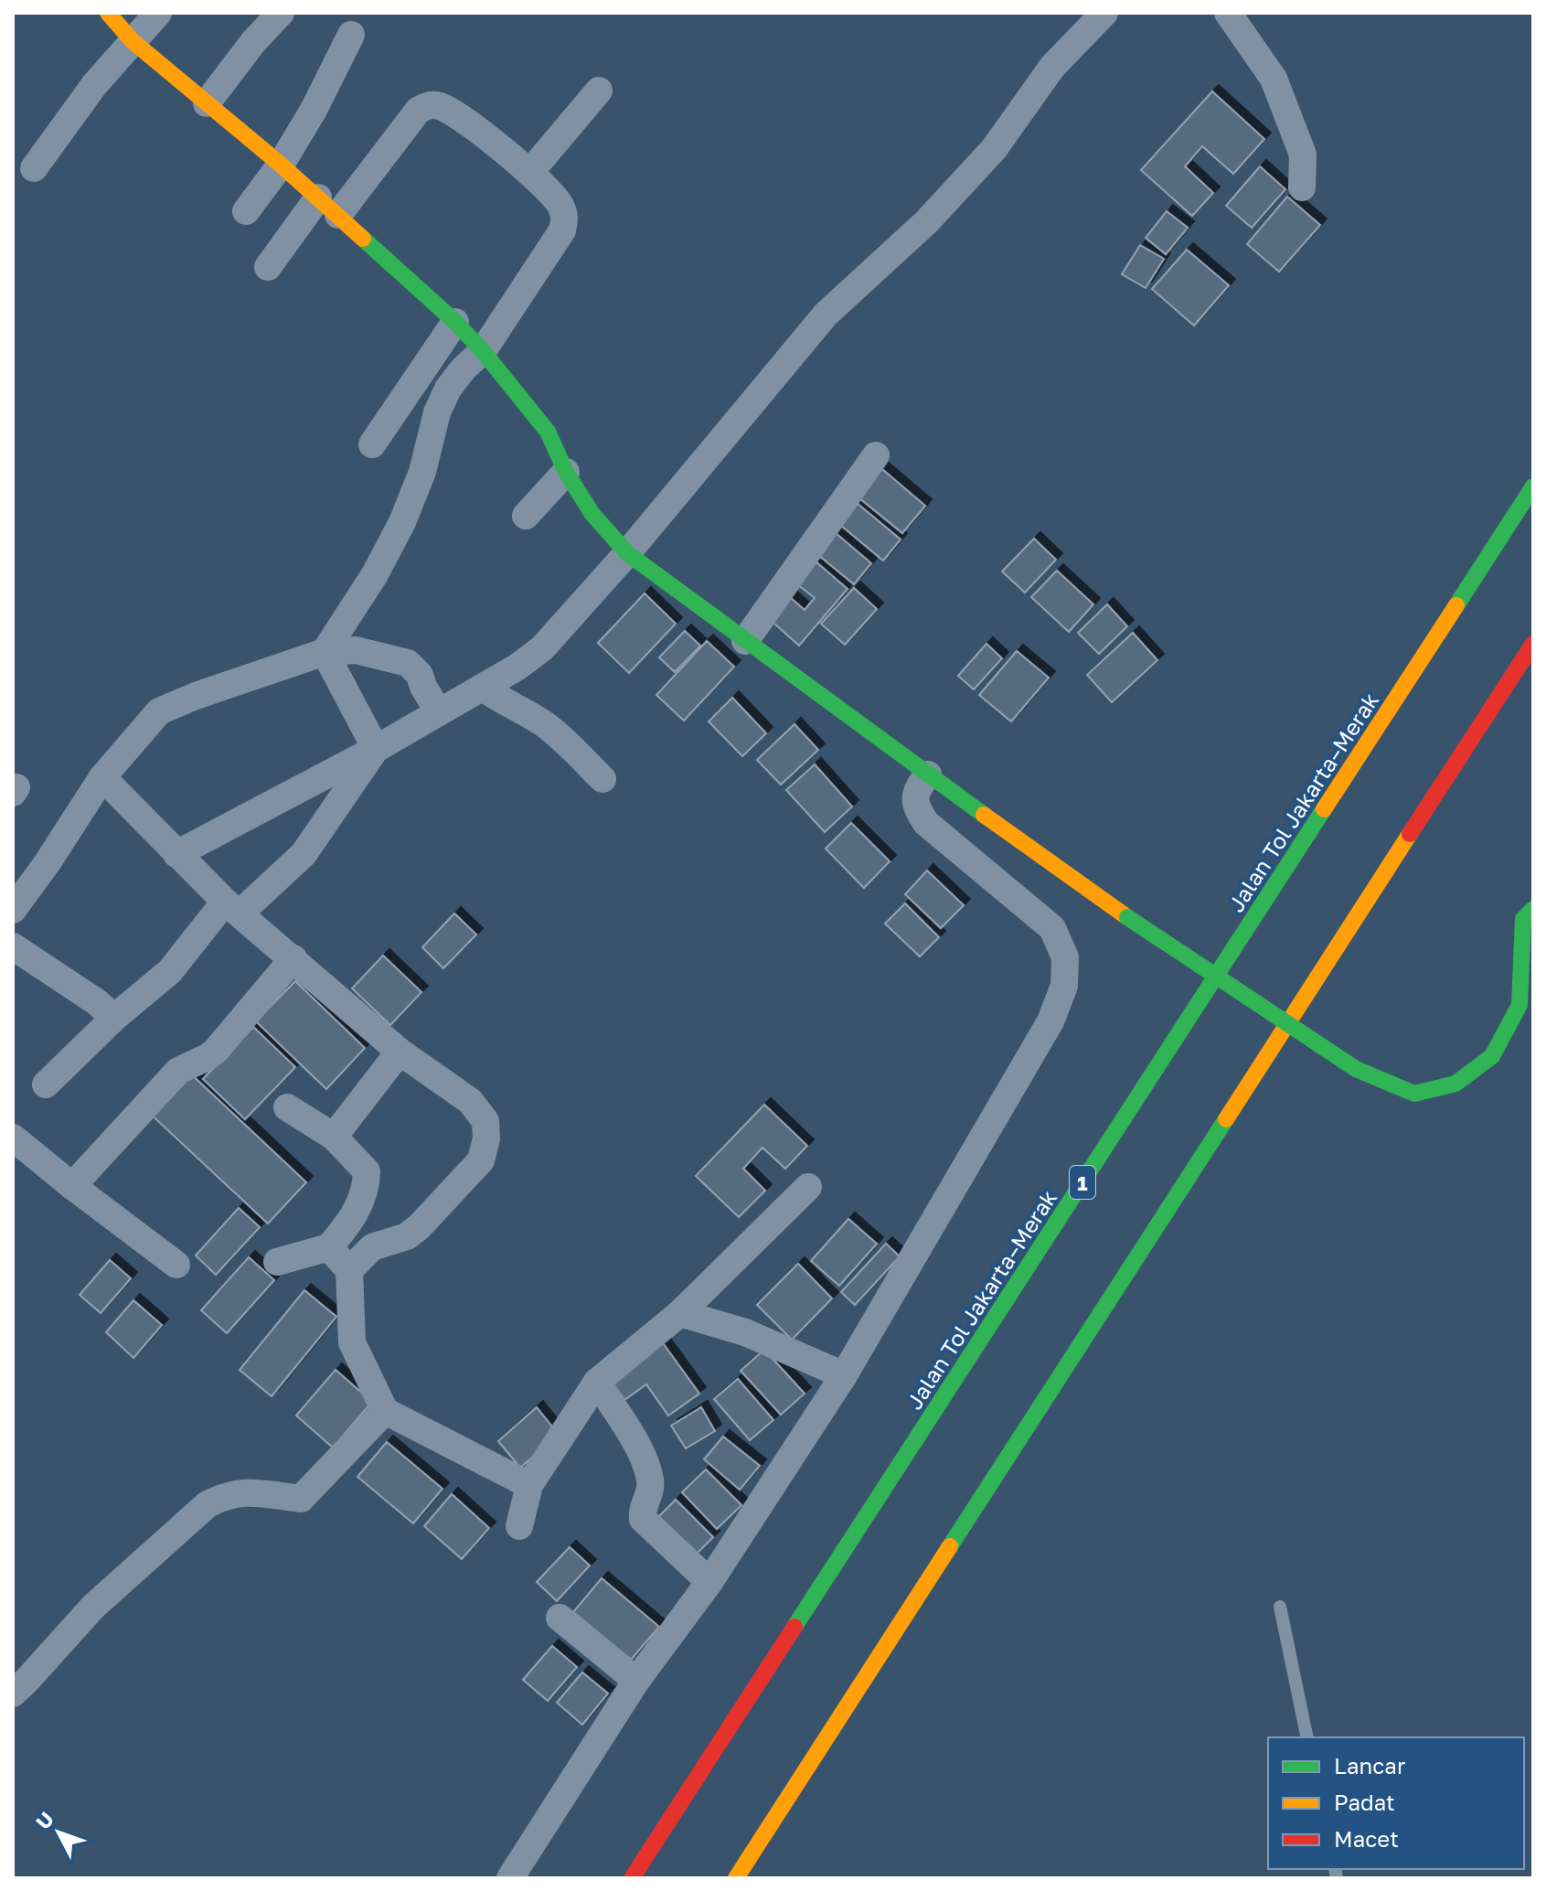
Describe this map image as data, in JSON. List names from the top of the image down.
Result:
{
  "streets": {
    "main road": ["Jalan Tol Jakarta–Merak", "1"]
  },
  "legend": ["Lancar", "Padat", "Macet"],
  "north": "top left"
}
